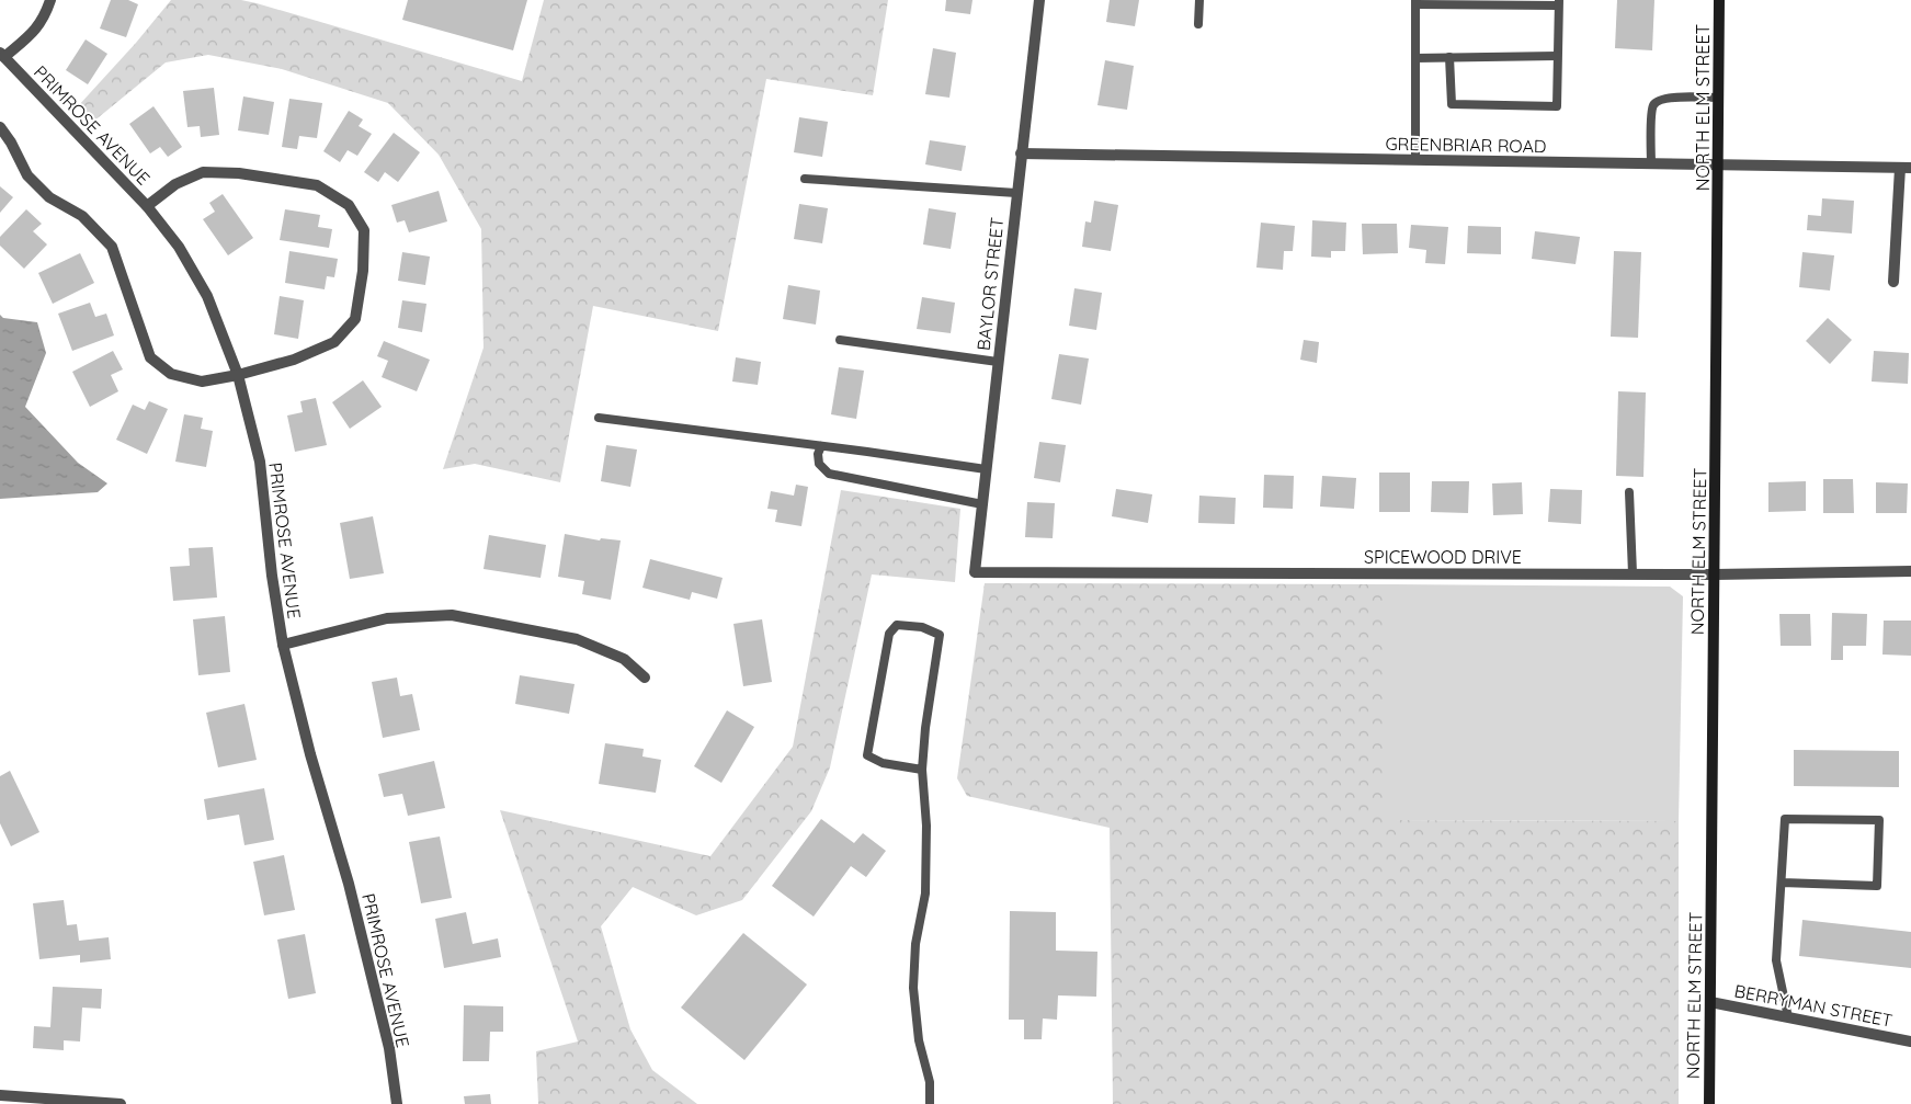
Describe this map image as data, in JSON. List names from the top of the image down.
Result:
{
  "streets": {
    "main road": ["NORTH ELM STREET"],
    "street": [
      "PRIMROSE AVENUE",
      "GREENBRIAR ROAD",
      "BAYLOR STREET",
      "SPICEWOOD DRIVE",
      "BERRYMAN STREET"
    ]
  },
  "crossings": [
    ["NORTH ELM STREET", "GREENBRIAR ROAD"],
    ["NORTH ELM STREET", "SPICEWOOD DRIVE"],
    ["NORTH ELM STREET", "BERRYMAN STREET"],
    ["GREENBRIAR ROAD", "BAYLOR STREET"],
    ["BAYLOR STREET", "SPICEWOOD DRIVE"]
  ]
}
